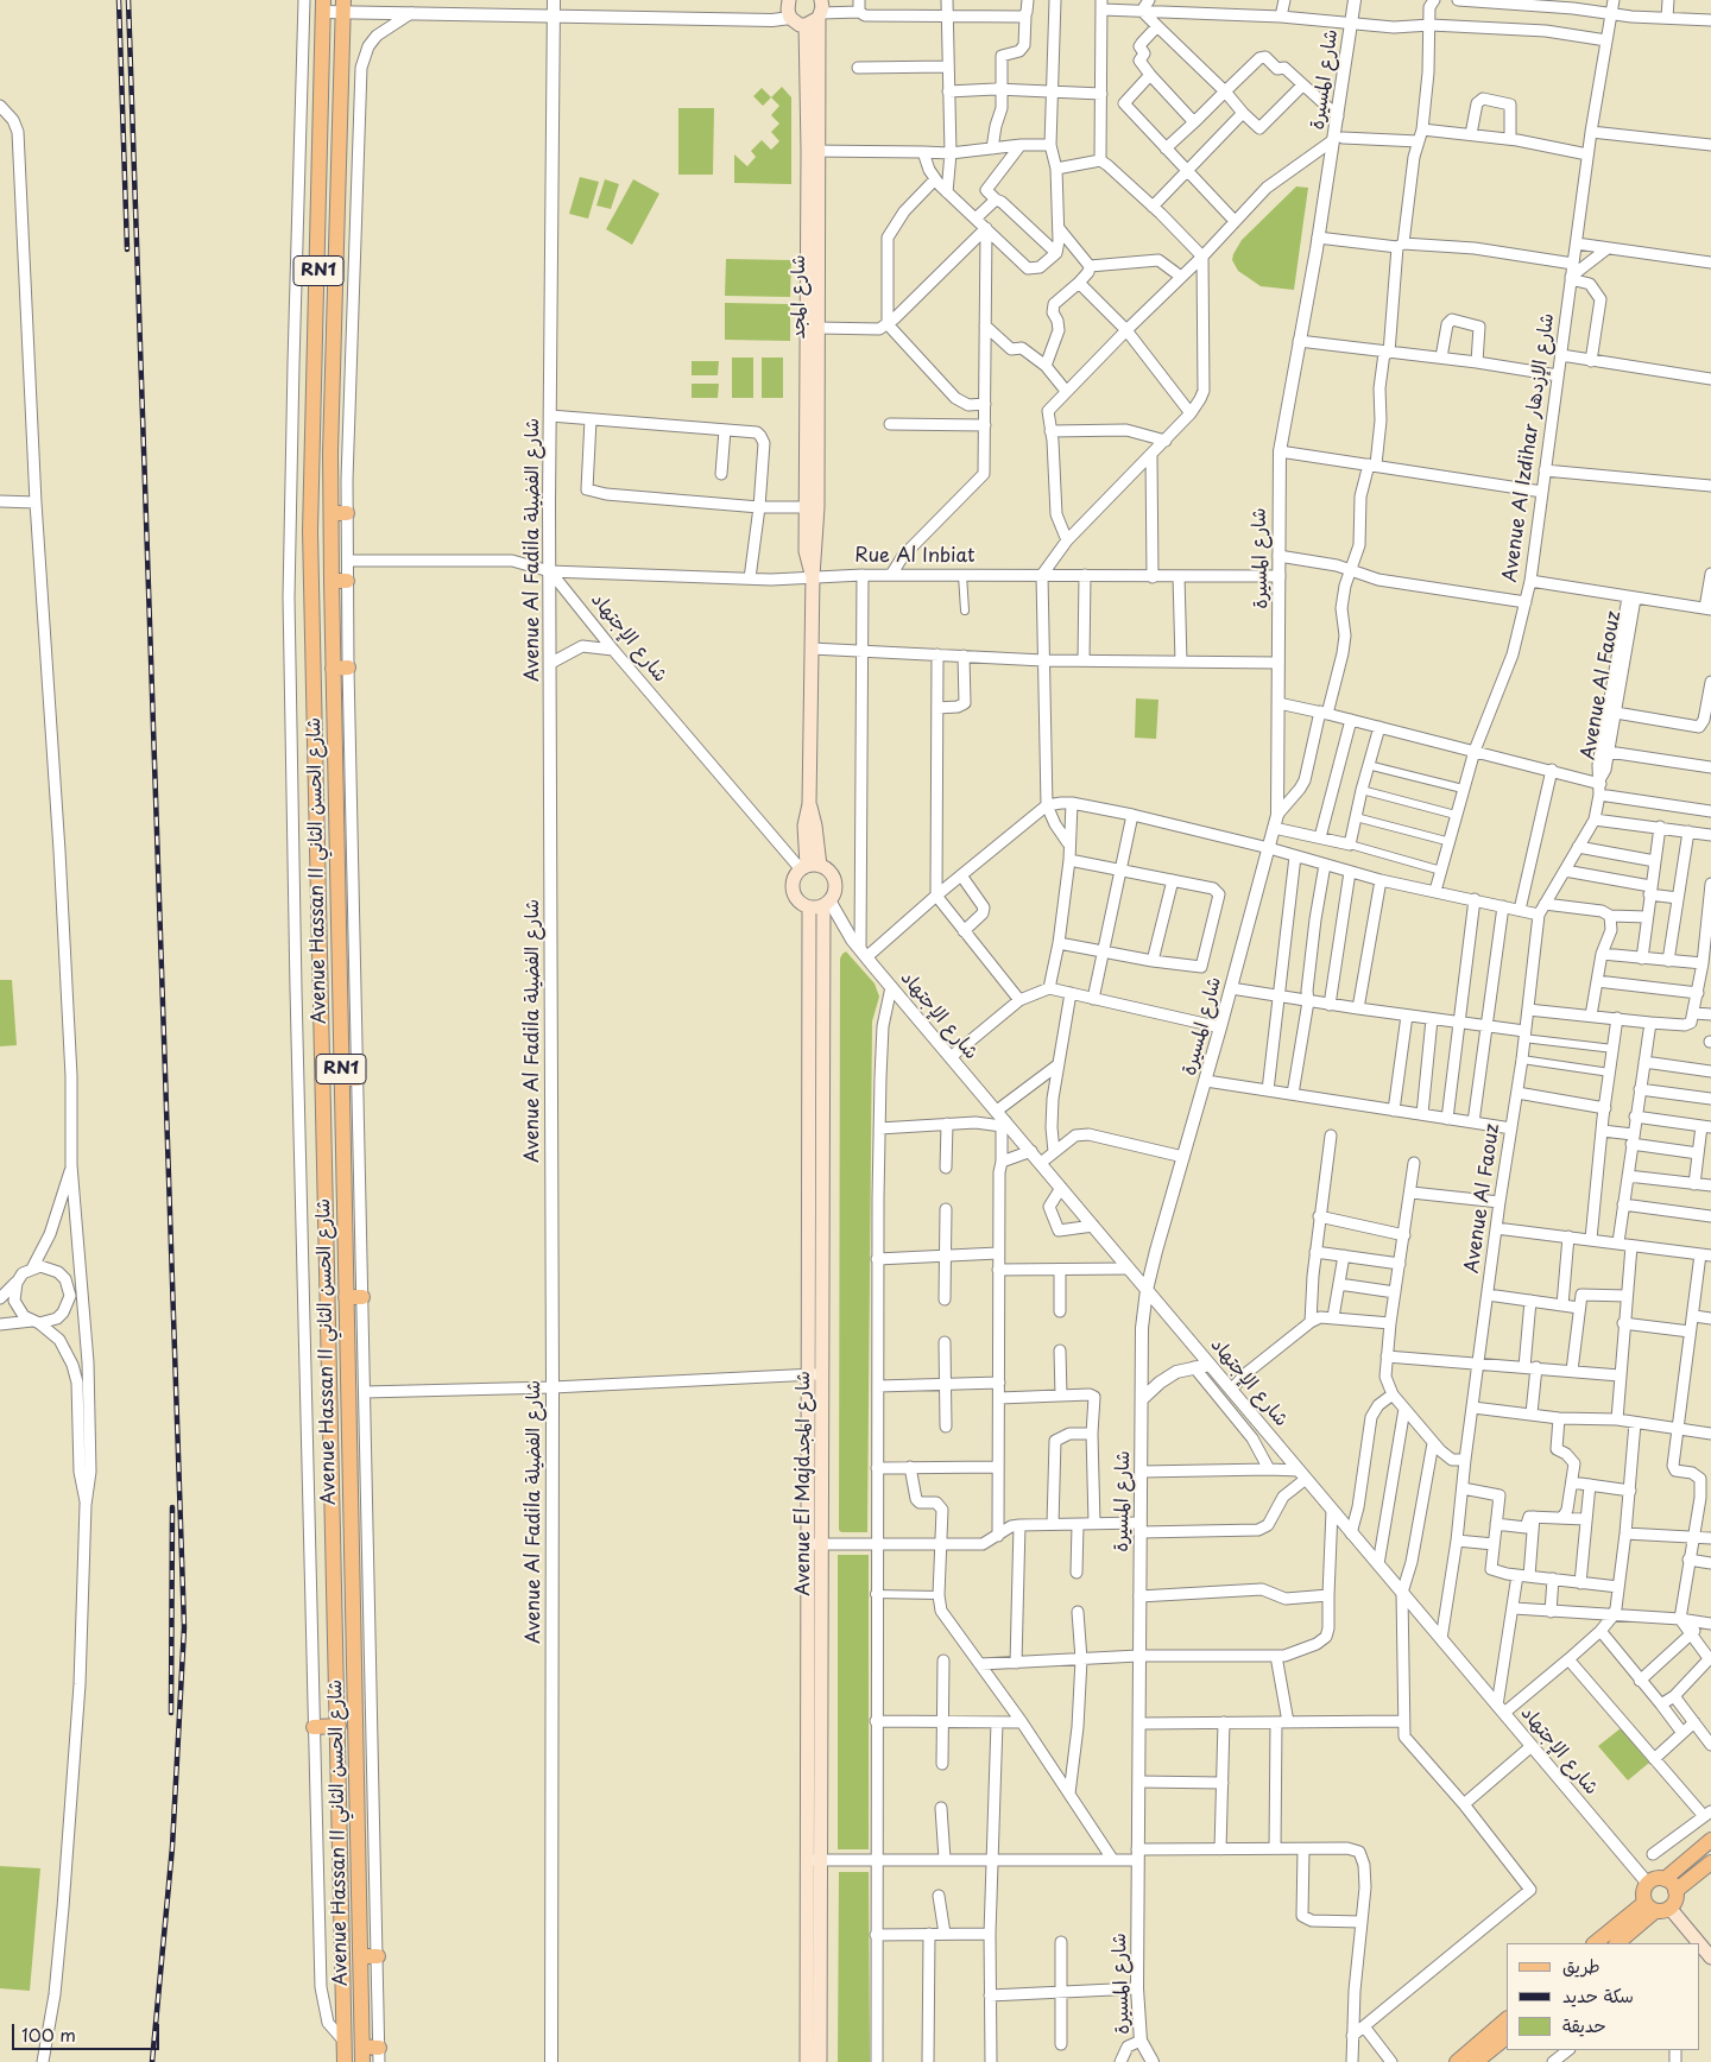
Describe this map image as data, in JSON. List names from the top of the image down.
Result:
{
  "streets": {
    "main road": [
      "RN1",
      "شارع المجد",
      "Avenue Hassan II شارع الحسن الثاني",
      "Avenue El Majdشارع المجد"
    ],
    "street": [
      "شارع المسيرة",
      "Avenue Al Izdihar شارع الإزدهار",
      "Avenue Al Fadila شارع الفضيلة",
      "Rue Al Inbiat",
      "شارع الإجتهاد",
      "Avenue Al Faouz"
    ]
  },
  "crossings": [
    ["شارع المسيرة", "Rue Al Inbiat"],
    ["شارع المسيرة", "شارع الإجتهاد"],
    ["شارع المجد", "Rue Al Inbiat"],
    ["شارع المجد", "شارع الإجتهاد"],
    ["شارع المجد", "Avenue El Majdشارع المجد"],
    ["Avenue Al Fadila شارع الفضيلة", "Rue Al Inbiat"],
    ["Avenue Al Fadila شارع الفضيلة", "شارع الإجتهاد"],
    ["Rue Al Inbiat", "شارع الإجتهاد"],
    ["شارع الإجتهاد", "Avenue Al Faouz"],
    ["شارع الإجتهاد", "Avenue El Majdشارع المجد"]
  ],
  "legend": ["طريق", "سكة حديد", "حديقة"],
  "scale_bar": "100 m"
}
